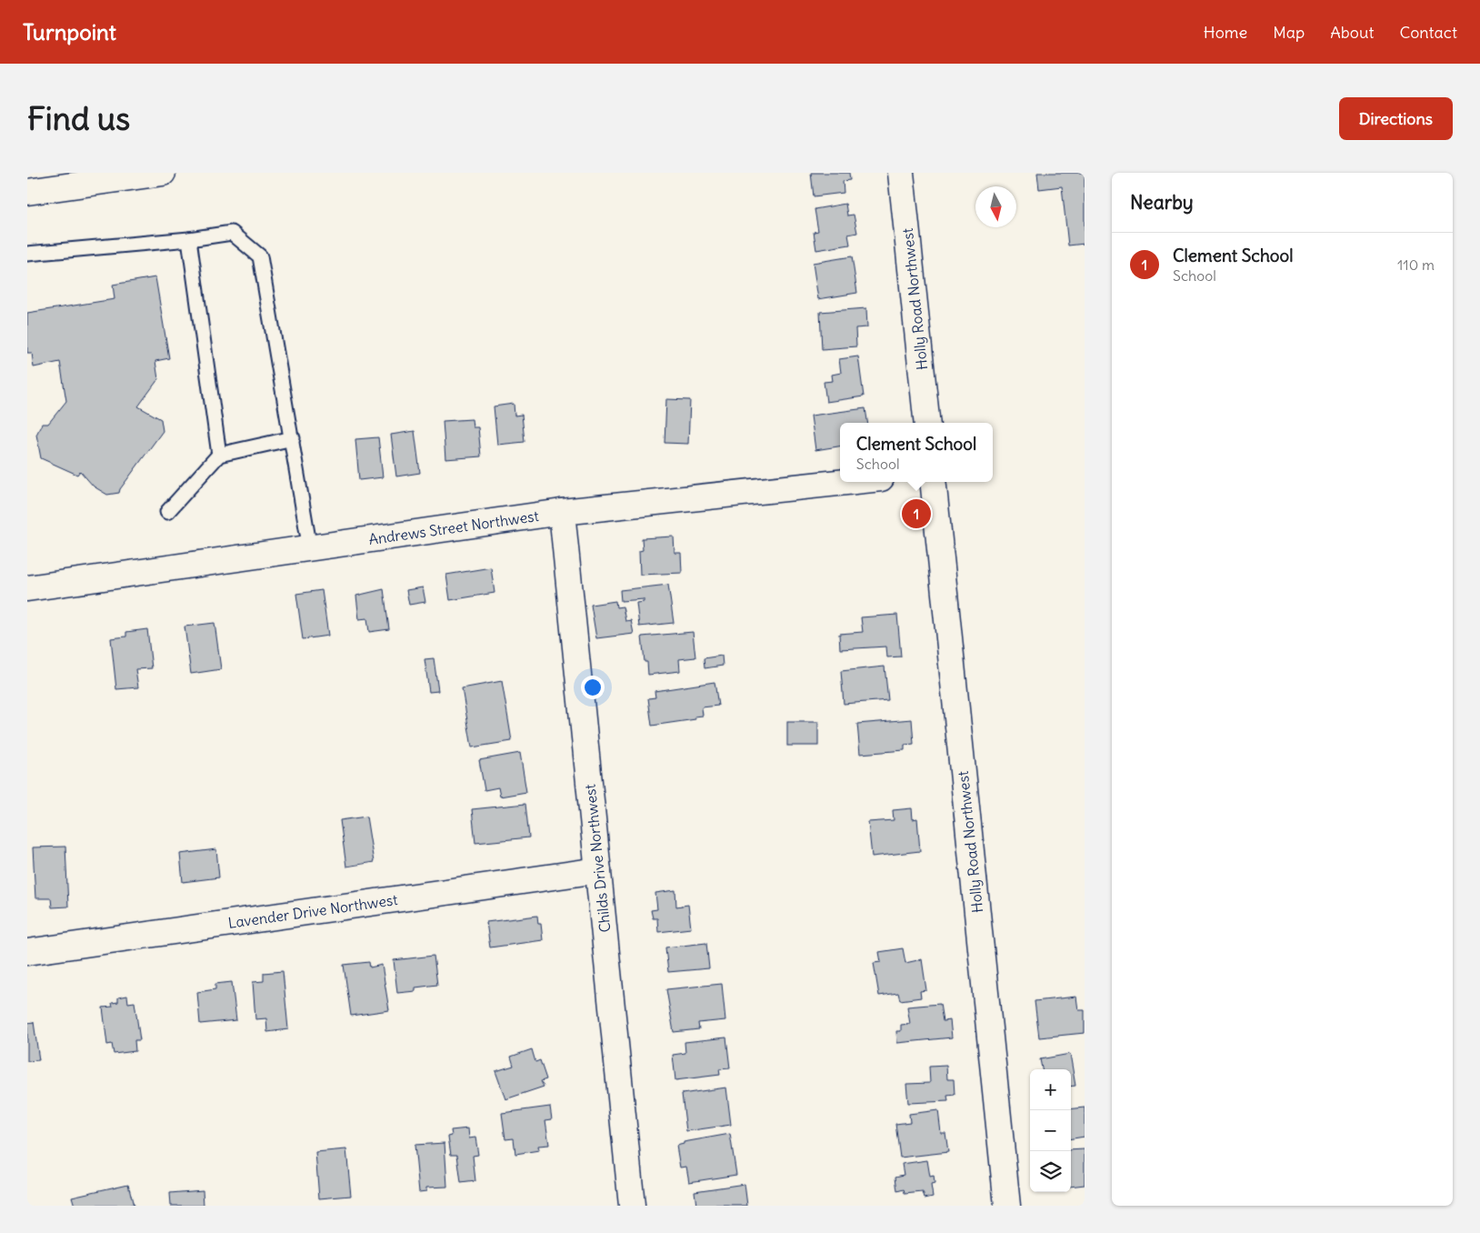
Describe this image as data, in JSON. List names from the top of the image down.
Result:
{
  "streets": {
    "street": [
      "Holly Road Northwest",
      "Andrews Street Northwest",
      "Childs Drive Northwest",
      "Lavender Drive Northwest"
    ]
  },
  "crossings": [
    ["Andrews Street Northwest", "Childs Drive Northwest"],
    ["Childs Drive Northwest", "Lavender Drive Northwest"]
  ],
  "north": "bottom",
  "page": {
    "header": "Turnpoint",
    "nav": [
      "Home",
      "Map",
      "About",
      "Contact"
    ],
    "buttons": "Directions",
    "title": "Find us",
    "heading": "Nearby",
    "list": [
      {
        "mark": "1",
        "name": "Clement School",
        "note": "School",
        "value": "110 m"
      }
    ],
    "popup": ["Clement School", "School"],
    "pins": "1",
    "map_buttons": ["+", "−"]
  }
}
